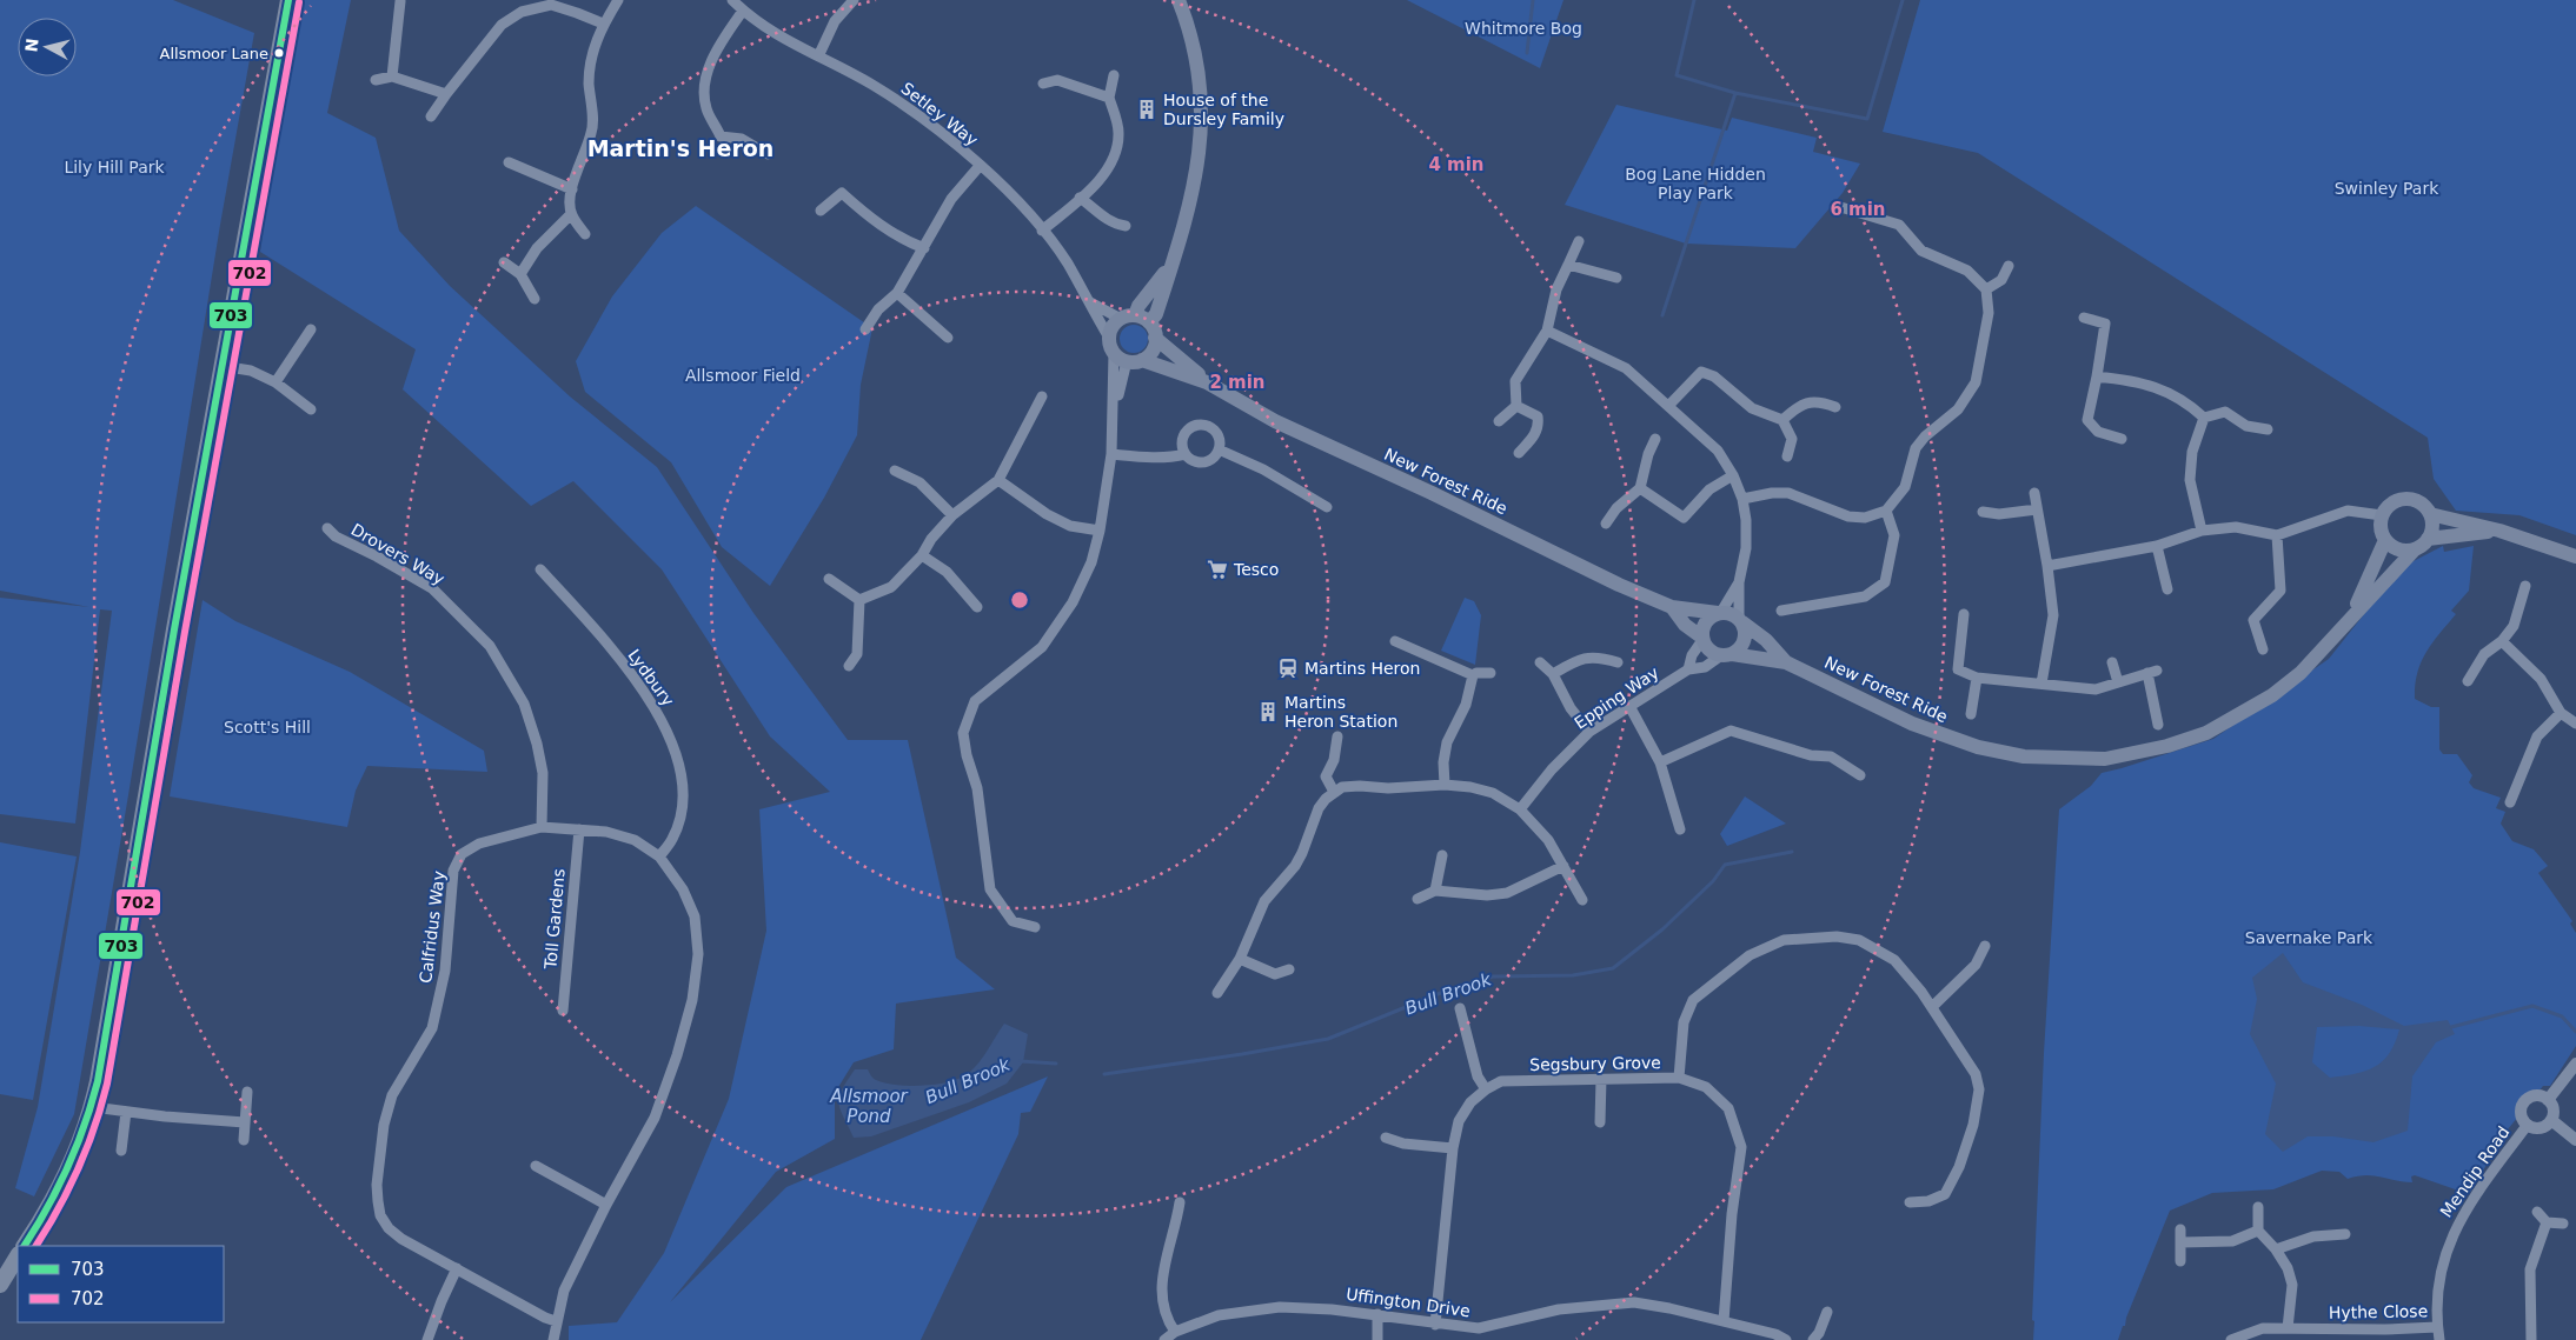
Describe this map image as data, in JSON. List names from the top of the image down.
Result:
{
  "streets": {
    "main road": ["New Forest Ride"],
    "street": [
      "Setley Way",
      "Drovers Way",
      "Lydbury",
      "Epping Way",
      "Toll Gardens",
      "Calfridus Way",
      "Segsbury Grove",
      "Mendip Road",
      "Uffington Drive",
      "Hythe Close"
    ]
  },
  "crossings": [
    ["Setley Way", "New Forest Ride"],
    ["New Forest Ride", "Epping Way"],
    ["Drovers Way", "Calfridus Way"],
    ["Lydbury", "Calfridus Way"],
    ["Toll Gardens", "Calfridus Way"],
    ["Segsbury Grove", "Uffington Drive"],
    ["Mendip Road", "Hythe Close"]
  ],
  "districts": ["Martin's Heron"],
  "water": ["Bull Brook", "Allsmoor Pond"],
  "parks": [
    "Whitmore Bog",
    "Lily Hill Park",
    "Bog Lane Hidden Play Park",
    "Swinley Park",
    "Allsmoor Field",
    "Scott's Hill",
    "Savernake Park"
  ],
  "places": {
    "other": ["Allsmoor Lane"],
    "building": ["House of the Dursley Family", "Martins Heron Station"],
    "supermarket": ["Tesco"],
    "station": ["Martins Heron"]
  },
  "lines": ["transit line 703", "transit line 702"],
  "legend": ["703", "702"],
  "north": "left",
  "rings": ["4 min", "6 min", "2 min"]
}
